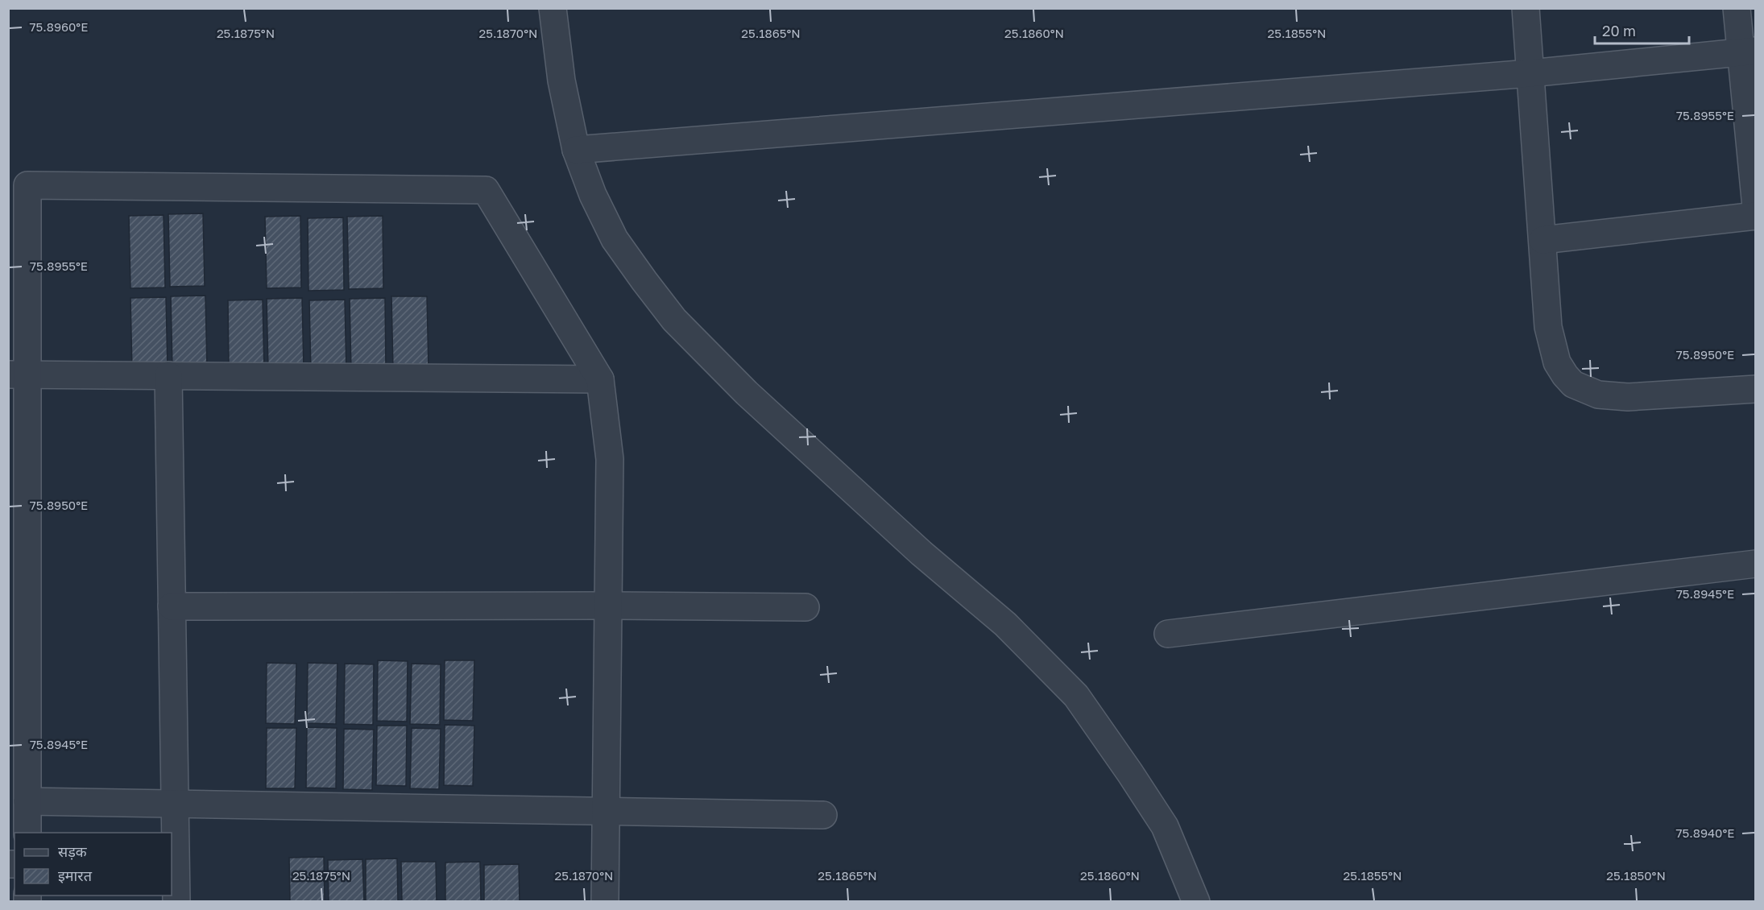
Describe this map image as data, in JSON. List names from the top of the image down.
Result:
{
  "legend": ["सड़क", "इमारत"],
  "scale_bar": "20 m",
  "coordinates": [
    "75.8960°E",
    "25.1875°N",
    "25.1870°N",
    "25.1865°N",
    "25.1860°N",
    "25.1855°N",
    "75.8955°E",
    "75.8950°E",
    "75.8945°E",
    "75.8940°E",
    "25.1850°N"
  ]
}
